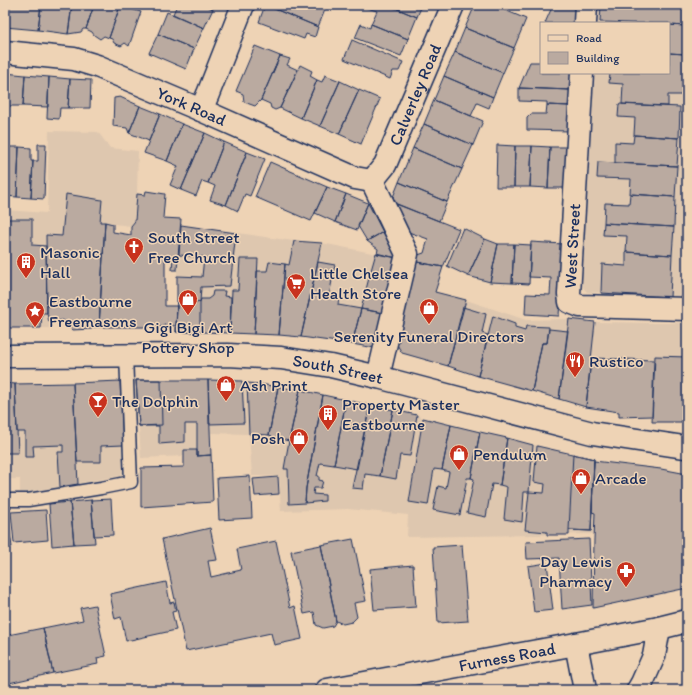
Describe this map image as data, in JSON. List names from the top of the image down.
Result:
{
  "streets": {
    "street": [
      "Calverley Road",
      "York Road",
      "West Street",
      "South Street",
      "Furness Road"
    ]
  },
  "crossings": [
    ["Calverley Road", "York Road"]
  ],
  "places": {
    "church": ["South Street Free Church"],
    "building": ["Masonic Hall", "Property Master Eastbourne"],
    "supermarket": ["Little Chelsea Health Store"],
    "shop": [
      "Gigi Bigi Art Pottery Shop",
      "Serenity Funeral Directors",
      "Ash Print",
      "Posh",
      "Pendulum",
      "Arcade"
    ],
    "place": ["Eastbourne Freemasons"],
    "restaurant": ["Rustico"],
    "bar": ["The Dolphin"],
    "pharmacy": ["Day Lewis Pharmacy"]
  },
  "legend": ["Road", "Building"]
}
